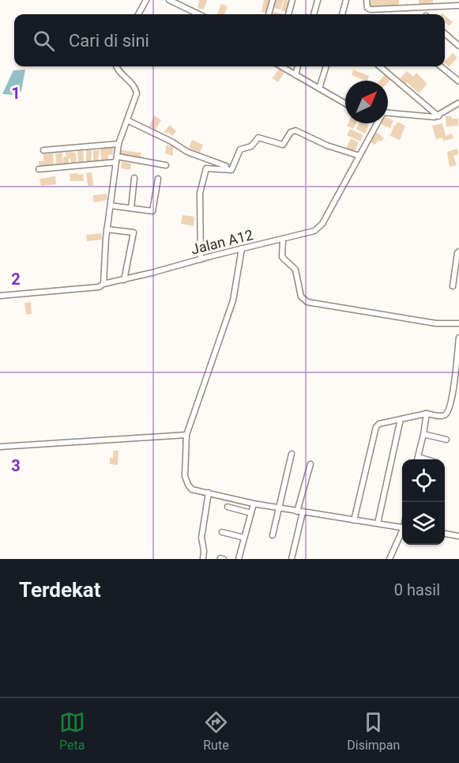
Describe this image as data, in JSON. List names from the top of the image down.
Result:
{
  "streets": {
    "street": ["Jalan A12"]
  },
  "north": "top right",
  "page": {
    "search": "Cari di sini",
    "heading": ["Terdekat", "0 hasil"],
    "nav": ["Peta", "Rute", "Disimpan"]
  },
  "grid": {
    "rows": ["1", "2", "3"]
  }
}
